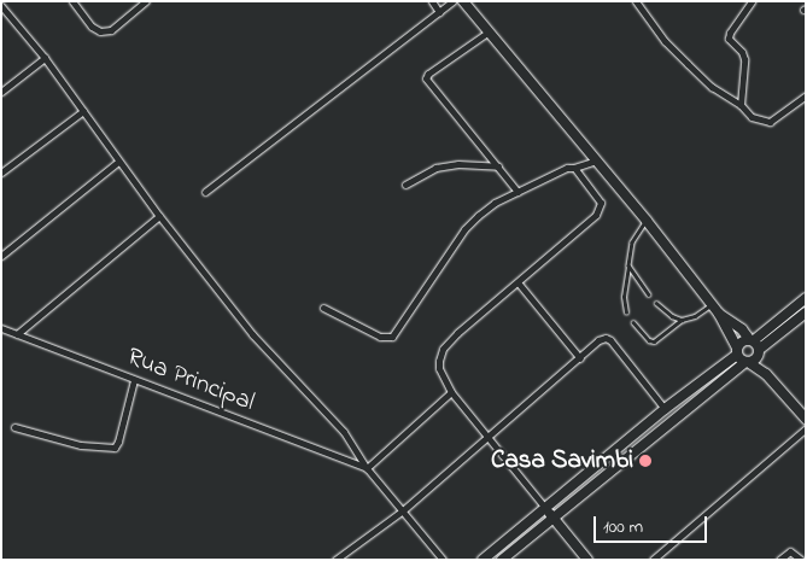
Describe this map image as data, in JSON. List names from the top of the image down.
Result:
{
  "streets": {
    "street": ["Rua Principal"]
  },
  "places": ["Casa Savimbi"],
  "scale_bar": "100 m"
}
